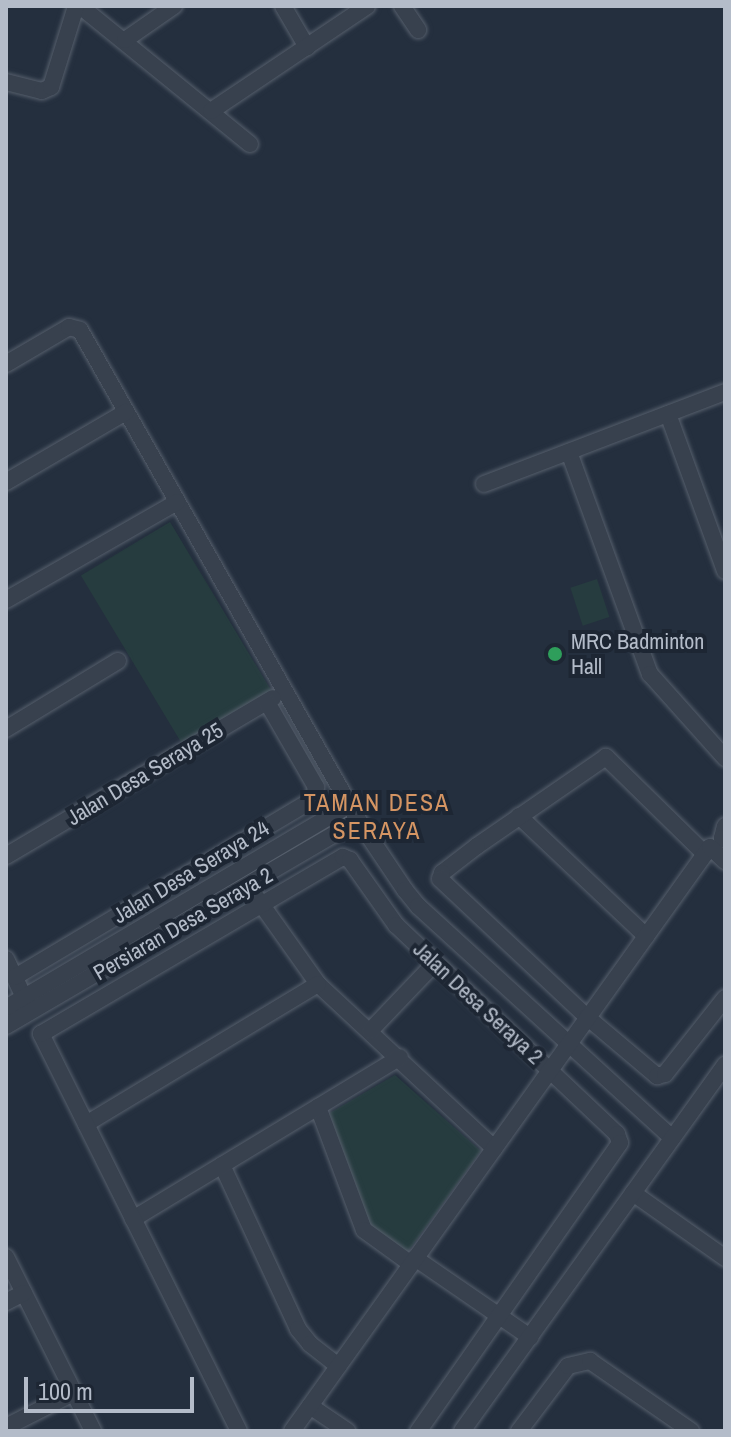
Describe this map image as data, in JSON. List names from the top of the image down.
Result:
{
  "streets": {
    "street": [
      "Jalan Desa Seraya 25",
      "Jalan Desa Seraya 24",
      "Persiaran Desa Seraya 2",
      "Jalan Desa Seraya 2"
    ]
  },
  "crossings": [
    ["Jalan Desa Seraya 25", "Jalan Desa Seraya 24"]
  ],
  "districts": ["TAMAN DESA SERAYA"],
  "places": ["MRC Badminton Hall"],
  "scale_bar": "100 m"
}
